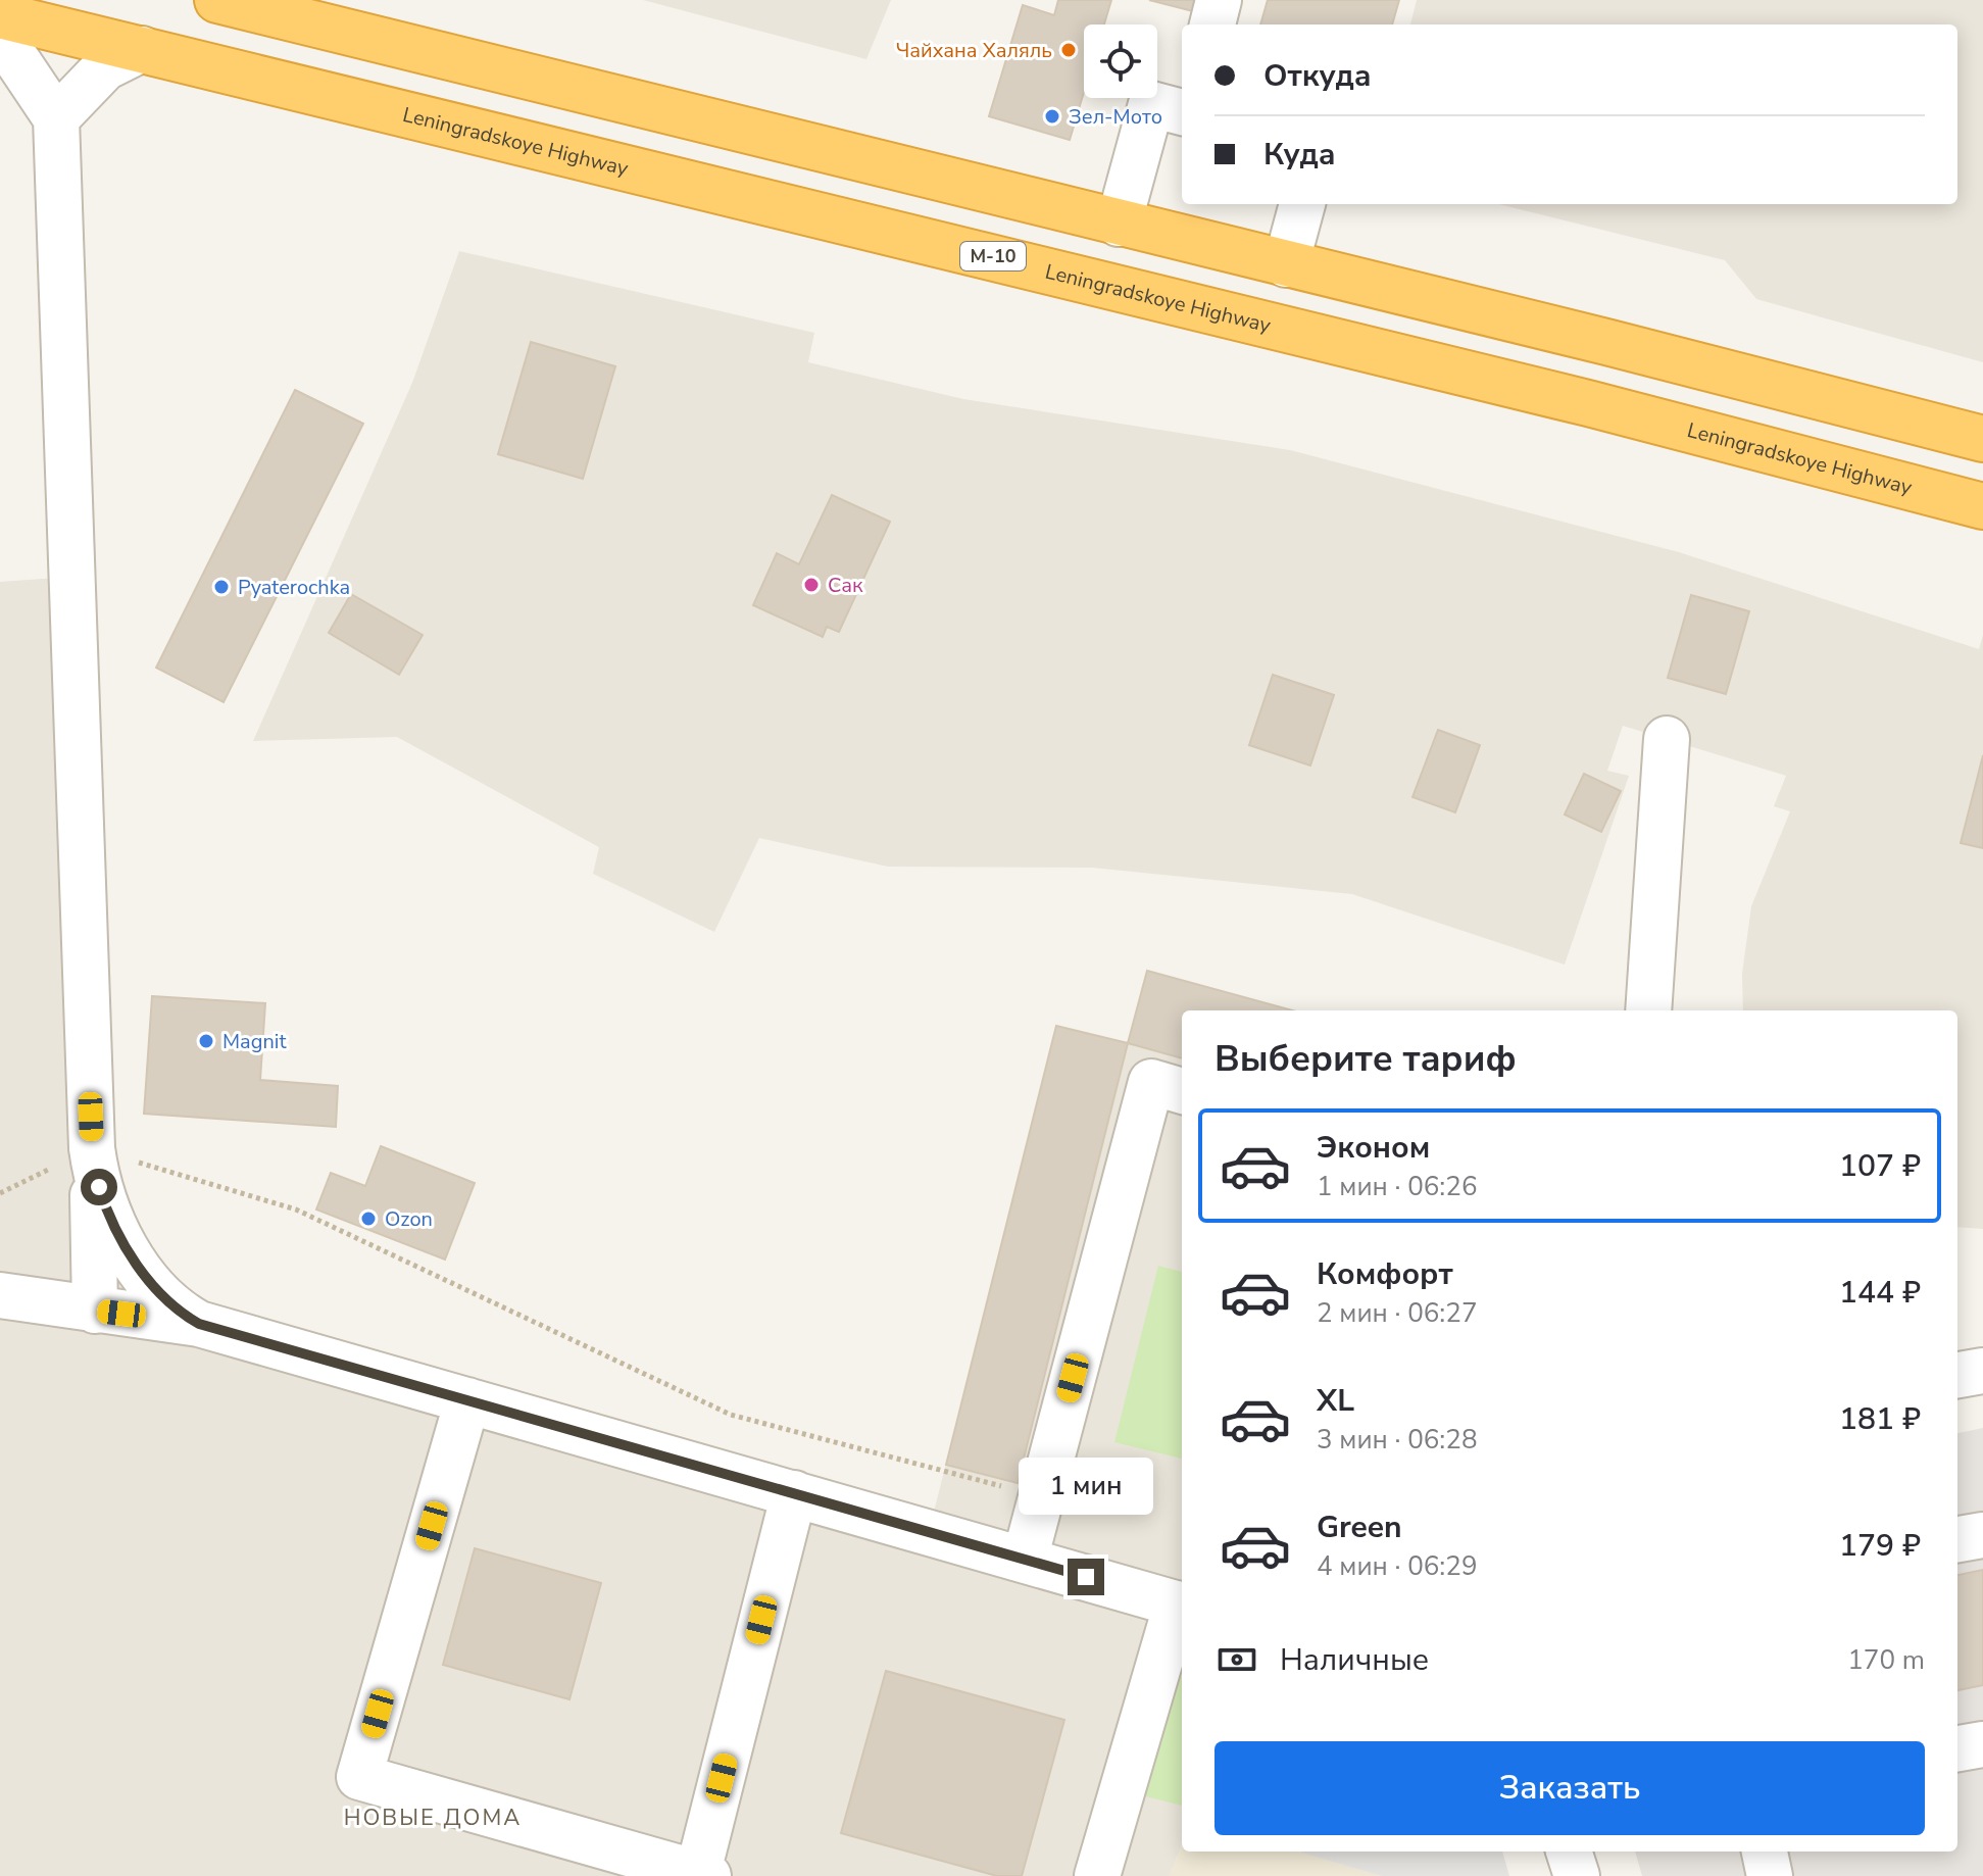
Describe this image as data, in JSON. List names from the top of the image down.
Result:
{
  "streets": {
    "highway": ["Leningradskoye Highway", "М-10"]
  },
  "districts": ["НОВЫЕ ДОМА"],
  "places": [
    "Чайхана Халяль",
    "Зел-Мото",
    "Сак",
    "Pyaterochka",
    "Magnit",
    "Ozon"
  ],
  "page": {
    "banner": ["Откуда", "Куда"],
    "heading": "Выберите тариф",
    "list": [
      {
        "name": "Эконом",
        "note": "1 мин · 06:26",
        "value": "107 ₽"
      },
      {
        "name": "Комфорт",
        "note": "2 мин · 06:27",
        "value": "144 ₽"
      },
      {
        "name": "XL",
        "note": "3 мин · 06:28",
        "value": "181 ₽"
      },
      {
        "name": "Green",
        "note": "4 мин · 06:29",
        "value": "179 ₽"
      }
    ],
    "bubble": "1 мин",
    "pay": ["Наличные", "170 m"],
    "buttons": "Заказать"
  }
}
